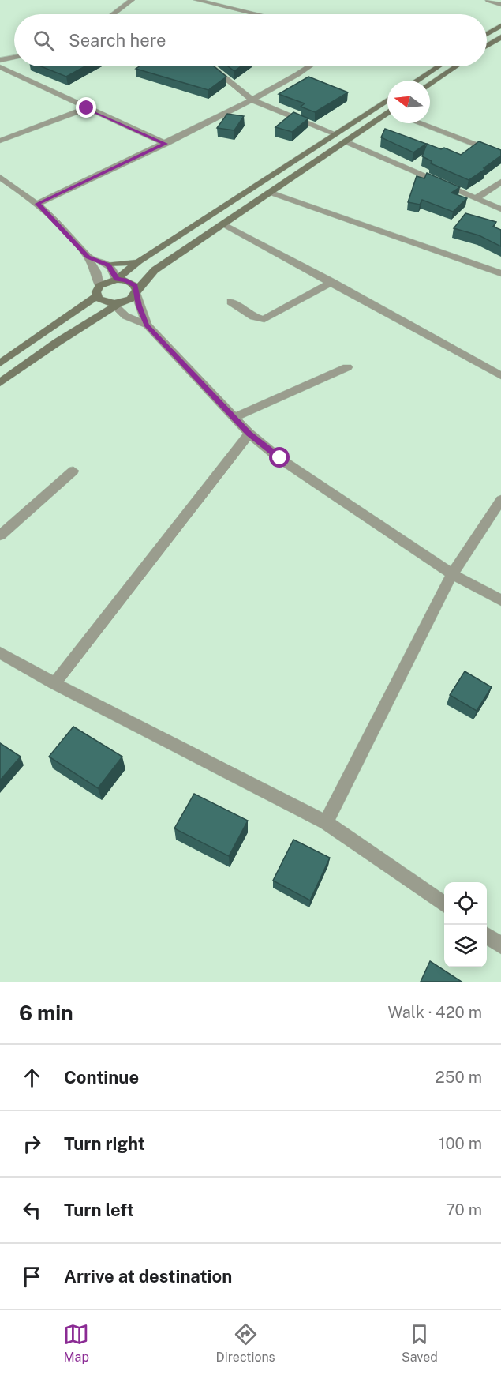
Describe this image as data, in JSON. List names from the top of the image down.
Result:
{
  "north": "left",
  "page": {
    "search": "Search here",
    "heading": ["6 min", "Walk · 420 m"],
    "list": [
      ["Continue", "250 m"],
      ["Turn right", "100 m"],
      ["Turn left", "70 m"],
      "Arrive at destination"
    ],
    "nav": ["Map", "Directions", "Saved"]
  }
}
